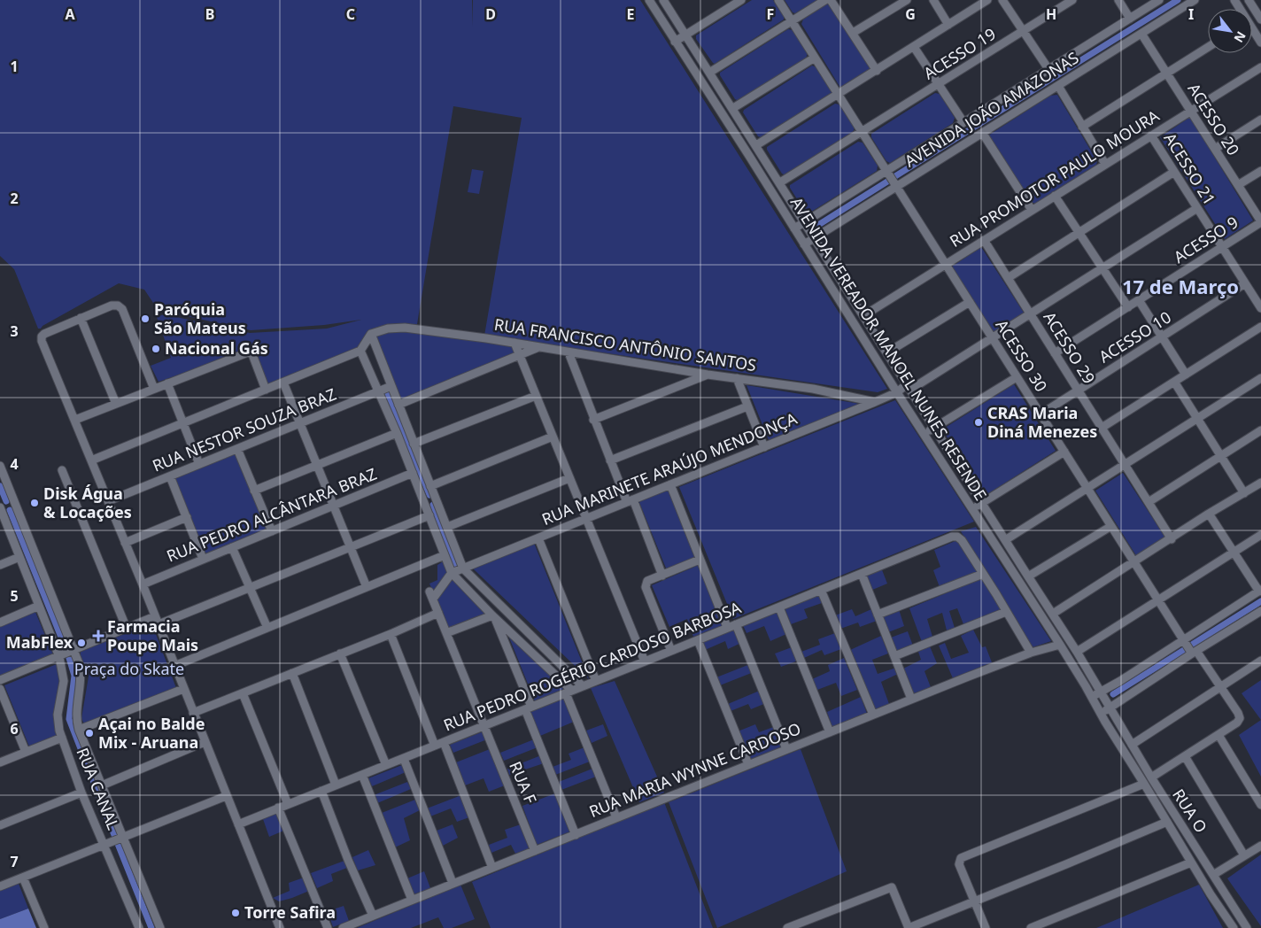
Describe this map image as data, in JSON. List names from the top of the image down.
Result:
{
  "streets": {
    "street": [
      "ACESSO 19",
      "AVENIDA JOÃO AMAZONAS",
      "ACESSO 20",
      "ACESSO 21",
      "RUA PROMOTOR PAULO MOURA",
      "ACESSO 9",
      "ACESSO 10",
      "RUA FRANCISCO ANTÔNIO SANTOS",
      "ACESSO 29",
      "AVENIDA VEREADOR MANOEL NUNES RESENDE",
      "ACESSO 30",
      "RUA NESTOR SOUZA BRAZ",
      "RUA MARINETE ARAÚJO MENDONÇA",
      "RUA PEDRO ALCÂNTARA BRAZ",
      "RUA PEDRO ROGÉRIO CARDOSO BARBOSA",
      "RUA MARIA WYNNE CARDOSO",
      "RUA F",
      "RUA CANAL",
      "RUA O"
    ]
  },
  "crossings": [
    ["ACESSO 19", "AVENIDA VEREADOR MANOEL NUNES RESENDE"],
    ["ACESSO 19", "ACESSO 30"],
    ["AVENIDA JOÃO AMAZONAS", "ACESSO 20"],
    ["AVENIDA JOÃO AMAZONAS", "AVENIDA VEREADOR MANOEL NUNES RESENDE"],
    ["AVENIDA JOÃO AMAZONAS", "ACESSO 30"],
    ["ACESSO 20", "RUA PROMOTOR PAULO MOURA"],
    ["ACESSO 20", "ACESSO 9"],
    ["ACESSO 21", "RUA PROMOTOR PAULO MOURA"],
    ["ACESSO 21", "ACESSO 9"],
    ["ACESSO 21", "ACESSO 10"],
    ["ACESSO 21", "RUA MARINETE ARAÚJO MENDONÇA"],
    ["RUA PROMOTOR PAULO MOURA", "ACESSO 29"],
    ["RUA PROMOTOR PAULO MOURA", "AVENIDA VEREADOR MANOEL NUNES RESENDE"],
    ["RUA PROMOTOR PAULO MOURA", "ACESSO 30"],
    ["ACESSO 9", "ACESSO 29"],
    ["ACESSO 10", "ACESSO 29"],
    ["ACESSO 10", "ACESSO 30"],
    ["RUA FRANCISCO ANTÔNIO SANTOS", "RUA MARINETE ARAÚJO MENDONÇA"],
    ["ACESSO 29", "RUA MARINETE ARAÚJO MENDONÇA"],
    ["AVENIDA VEREADOR MANOEL NUNES RESENDE", "RUA MARINETE ARAÚJO MENDONÇA"],
    ["AVENIDA VEREADOR MANOEL NUNES RESENDE", "RUA MARIA WYNNE CARDOSO"],
    ["AVENIDA VEREADOR MANOEL NUNES RESENDE", "RUA O"],
    ["ACESSO 30", "RUA MARINETE ARAÚJO MENDONÇA"],
    ["RUA MARINETE ARAÚJO MENDONÇA", "RUA F"],
    ["RUA PEDRO ROGÉRIO CARDOSO BARBOSA", "RUA F"],
    ["RUA MARIA WYNNE CARDOSO", "RUA F"]
  ],
  "districts": ["17 de Março"],
  "parks": ["Praça do Skate"],
  "places": {
    "other": [
      "Paróquia São Mateus",
      "Nacional Gás",
      "CRAS Maria Diná Menezes",
      "Disk Água & Locações",
      "MabFlex",
      "Açai no Balde Mix - Aruana",
      "Torre Safira"
    ],
    "health": ["Farmacia Poupe Mais"]
  },
  "north": "bottom right",
  "grid": {
    "columns": [
      "A",
      "B",
      "C",
      "D",
      "E",
      "F",
      "G",
      "H",
      "I"
    ],
    "rows": [
      "1",
      "2",
      "3",
      "4",
      "5",
      "6",
      "7"
    ]
  }
}
